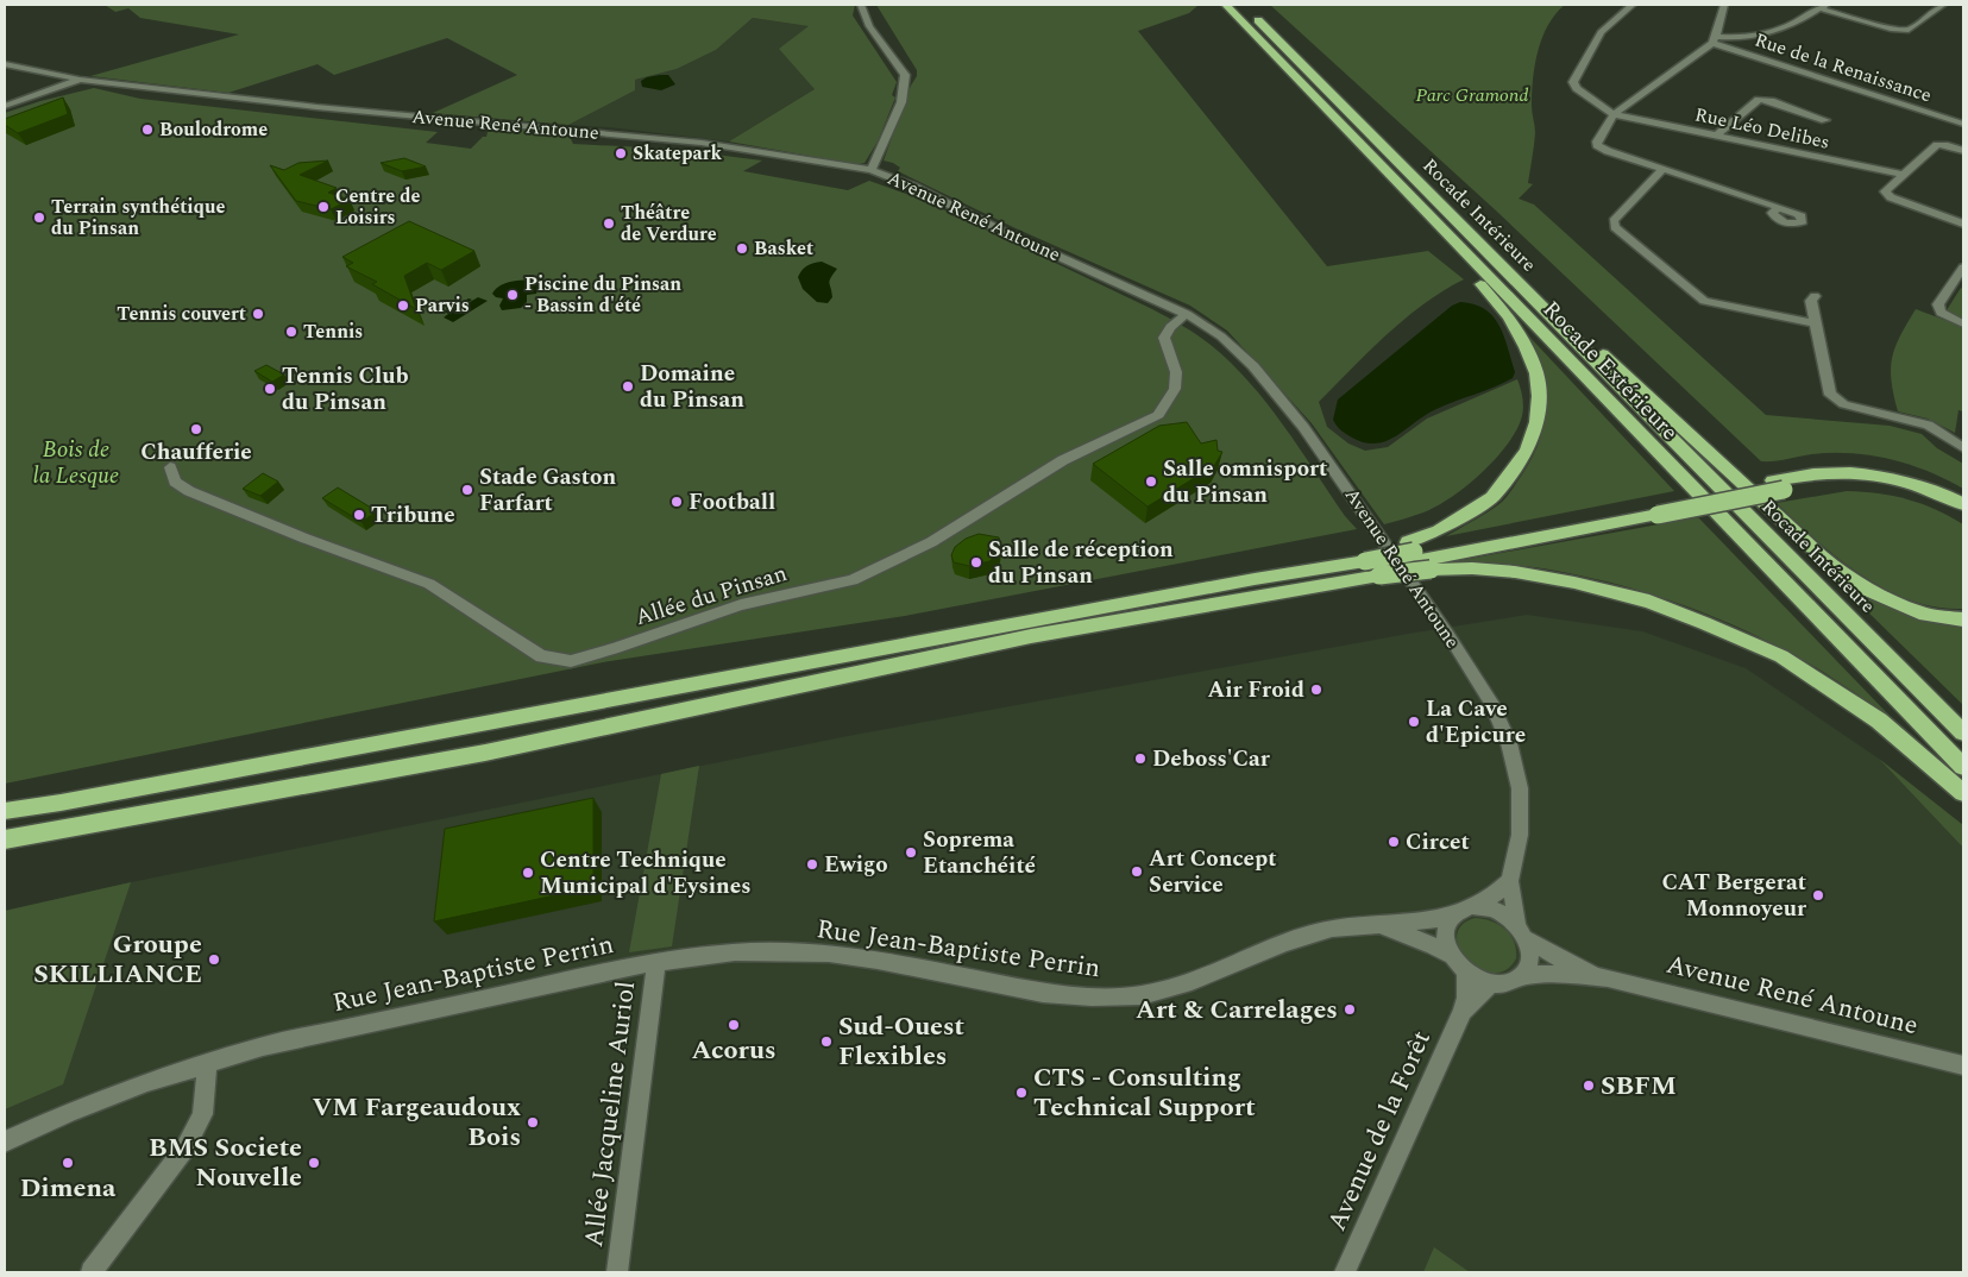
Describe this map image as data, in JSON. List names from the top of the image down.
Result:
{
  "streets": {
    "highway": ["Rocade Intérieure", "Rocade Extérieure"],
    "street": [
      "Rue de la Renaissance",
      "Avenue René Antoune",
      "Rue Léo Delibes",
      "Allée du Pinsan",
      "Rue Jean-Baptiste Perrin",
      "Allée Jacqueline Auriol",
      "Avenue de la Forêt"
    ]
  },
  "crossings": [
    ["Avenue René Antoune", "Allée du Pinsan"],
    ["Avenue René Antoune", "Rue Jean-Baptiste Perrin"],
    ["Avenue René Antoune", "Avenue de la Forêt"],
    ["Rue Jean-Baptiste Perrin", "Allée Jacqueline Auriol"],
    ["Rue Jean-Baptiste Perrin", "Avenue de la Forêt"]
  ],
  "parks": ["Parc Gramond", "Bois de la Lesque"],
  "places": [
    "Boulodrome",
    "Skatepark",
    "Centre de Loisirs",
    "Terrain synthétique du Pinsan",
    "Théâtre de Verdure",
    "Basket",
    "Piscine du Pinsan - Bassin d'été",
    "Parvis",
    "Tennis couvert",
    "Tennis",
    "Domaine du Pinsan",
    "Tennis Club du Pinsan",
    "Chaufferie",
    "Salle omnisport du Pinsan",
    "Stade Gaston Farfart",
    "Football",
    "Tribune",
    "Salle de réception du Pinsan",
    "Air Froid",
    "La Cave d'Epicure",
    "Deboss'Car",
    "Circet",
    "Soprema Etanchéité",
    "Ewigo",
    "Art Concept Service",
    "Centre Technique Municipal d'Eysines",
    "CAT Bergerat Monnoyeur",
    "Groupe SKILLIANCE",
    "Art & Carrelages",
    "Acorus",
    "Sud-Ouest Flexibles",
    "SBFM",
    "CTS - Consulting Technical Support",
    "VM Fargeaudoux Bois",
    "Dimena",
    "BMS Societe Nouvelle"
  ]
}
